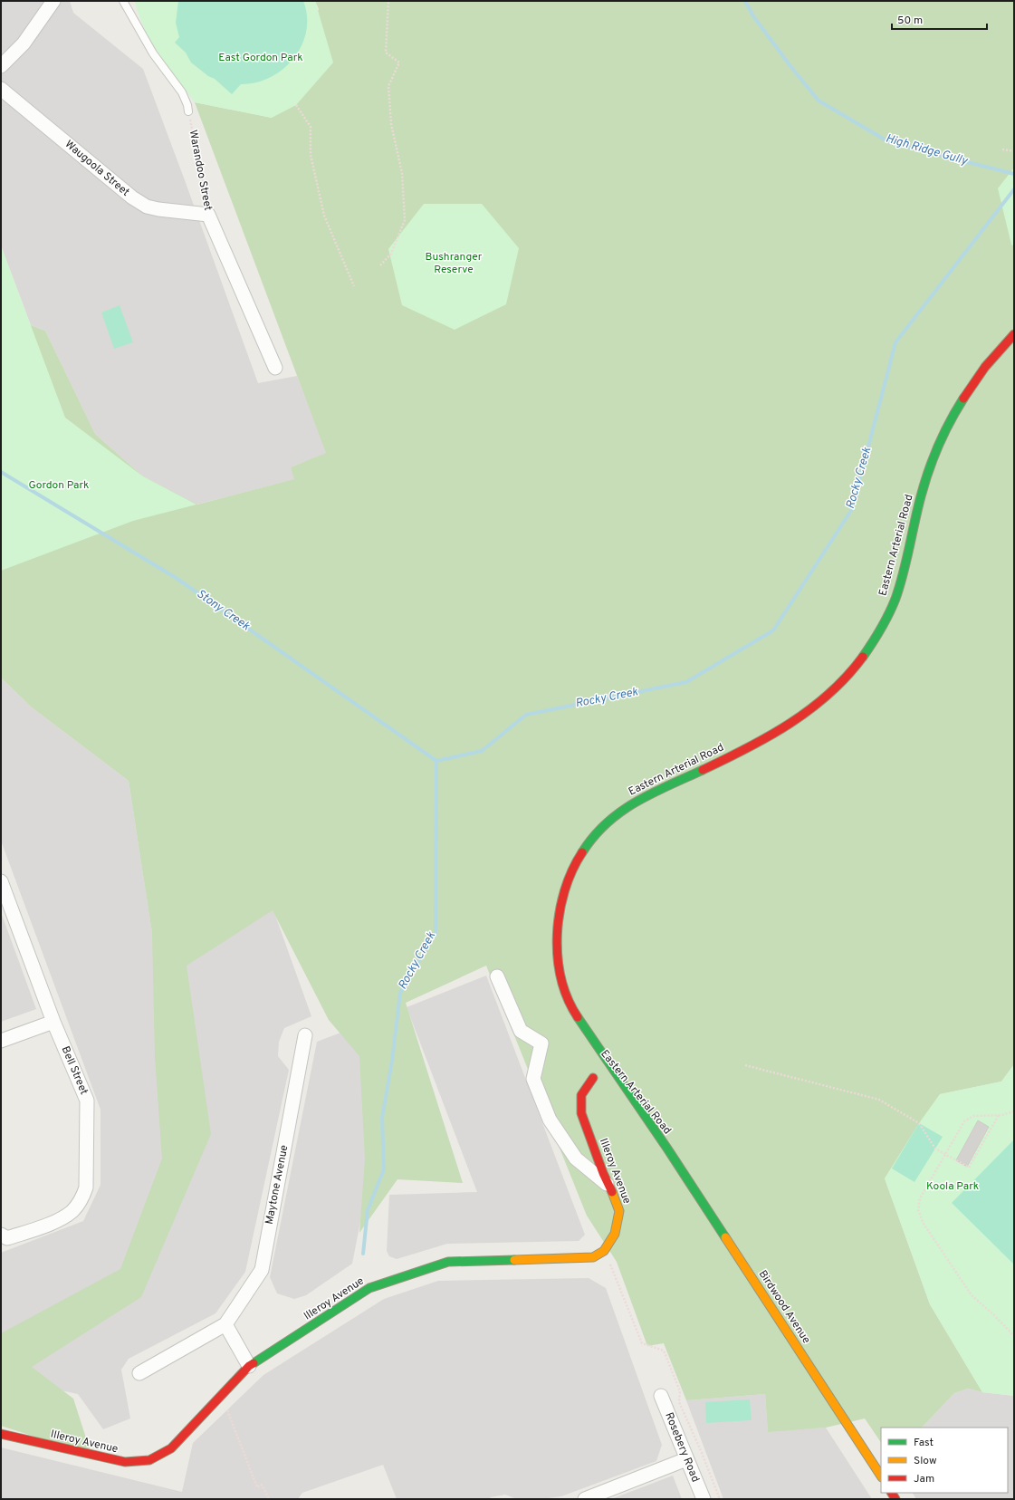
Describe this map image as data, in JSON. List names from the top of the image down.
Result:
{
  "streets": {
    "main road": ["Eastern Arterial Road", "Illeroy Avenue", "Birdwood Avenue"],
    "street": [
      "Waugoola Street",
      "Warandoo Street",
      "Bell Street",
      "Maytone Avenue",
      "Rosebery Road"
    ]
  },
  "crossings": [
    ["Waugoola Street", "Warandoo Street"],
    ["Eastern Arterial Road", "Birdwood Avenue"]
  ],
  "water": ["High Ridge Gully", "Rocky Creek", "Stony Creek"],
  "parks": [
    "East Gordon Park",
    "Bushranger Reserve",
    "Gordon Park",
    "Koola Park"
  ],
  "legend": ["Fast", "Slow", "Jam"],
  "scale_bar": "50 m"
}
